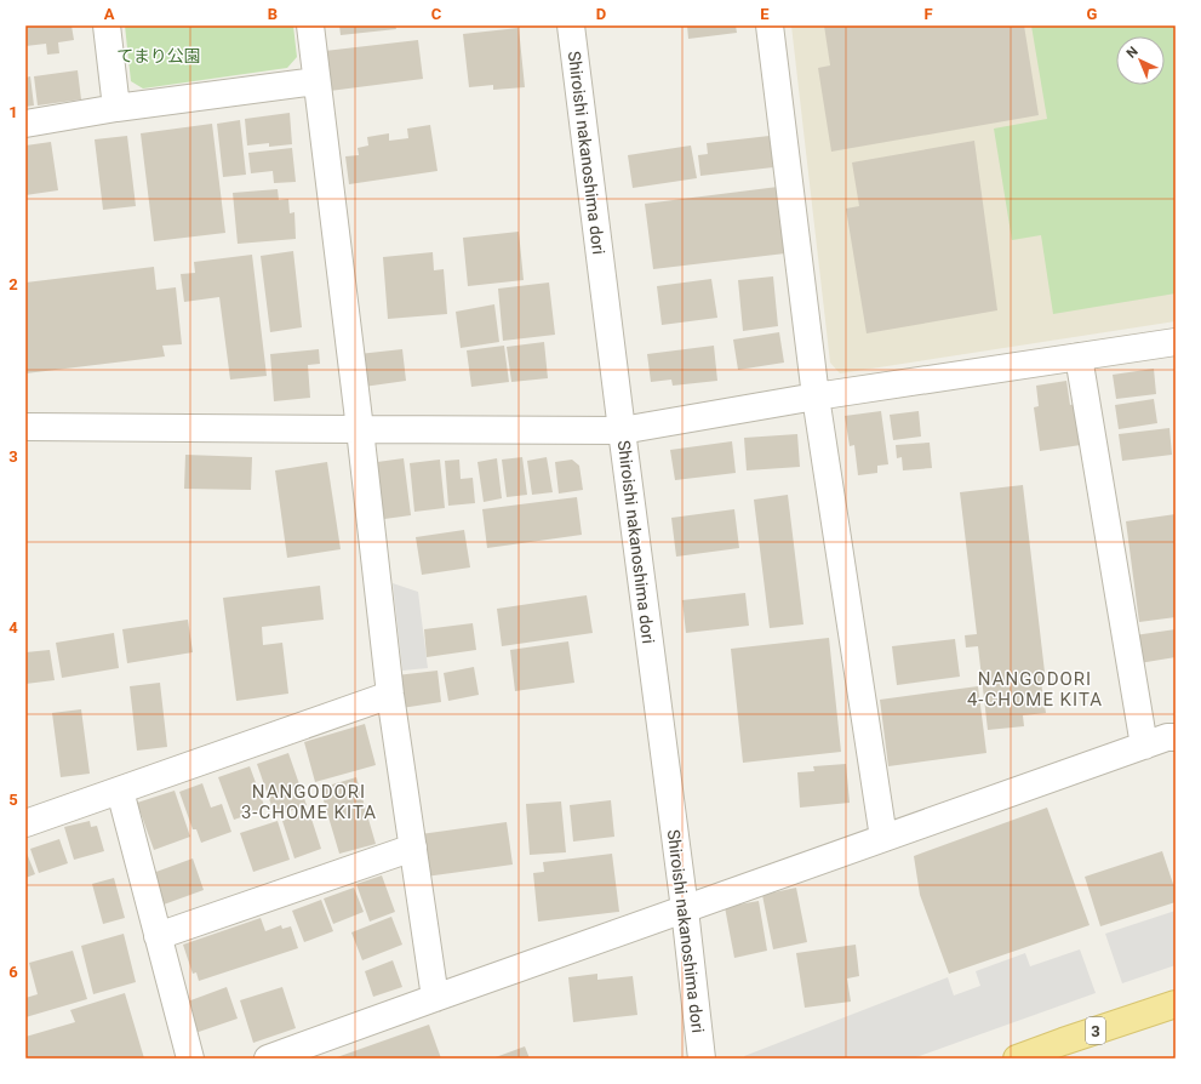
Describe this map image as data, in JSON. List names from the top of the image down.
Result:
{
  "streets": {
    "main road": ["3"],
    "street": ["Shiroishi nakanoshima dori"]
  },
  "districts": ["NANGODORI 4-CHOME KITA", "NANGODORI 3-CHOME KITA"],
  "parks": ["てまり公園"],
  "north": "top left",
  "grid": {
    "columns": [
      "A",
      "B",
      "C",
      "D",
      "E",
      "F",
      "G"
    ],
    "rows": [
      "1",
      "2",
      "3",
      "4",
      "5",
      "6"
    ]
  }
}
